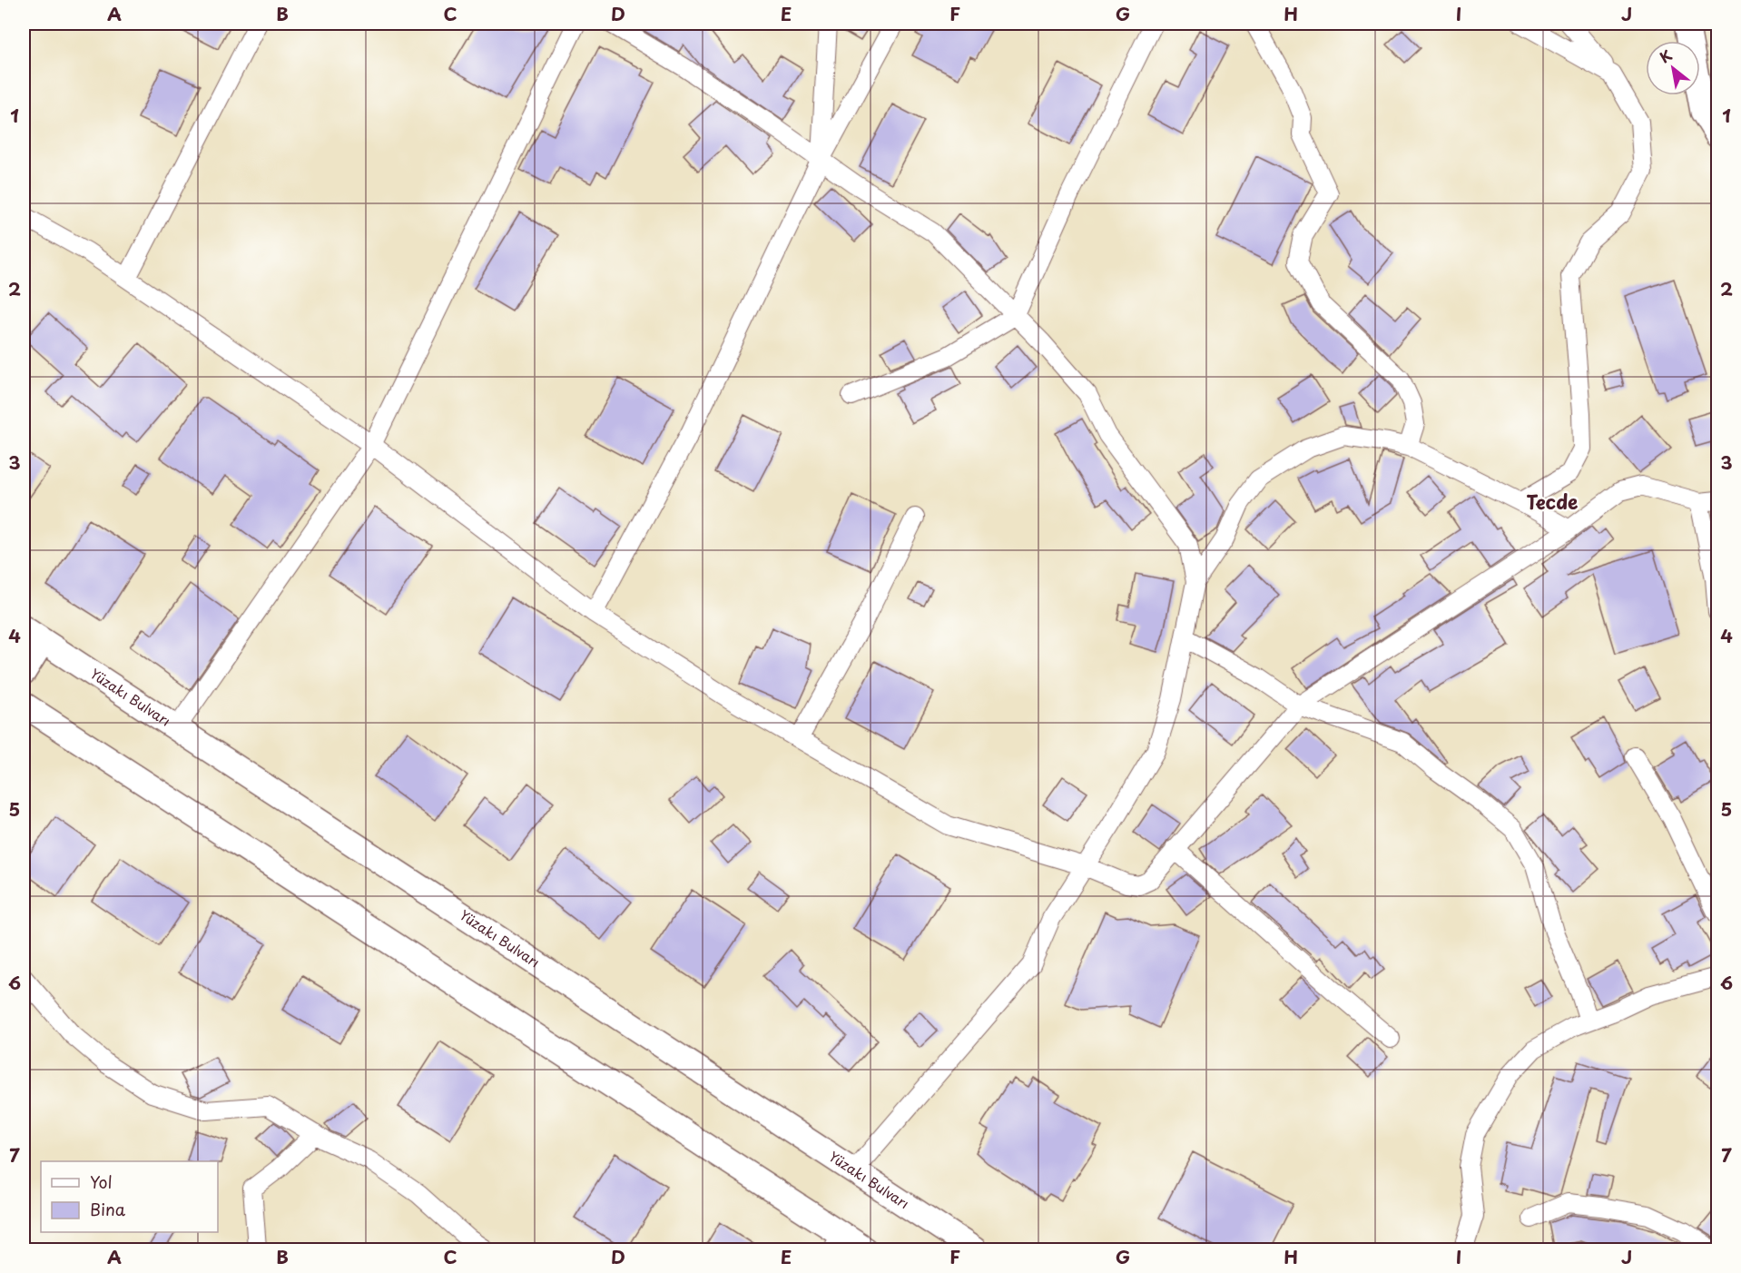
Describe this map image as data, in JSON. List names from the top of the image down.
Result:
{
  "streets": {
    "main road": ["Yüzakı Bulvarı"]
  },
  "districts": ["Tecde"],
  "legend": ["Yol", "Bina"],
  "north": "top left",
  "grid": {
    "columns": [
      "A",
      "B",
      "C",
      "D",
      "E",
      "F",
      "G",
      "H",
      "I",
      "J"
    ],
    "rows": [
      "1",
      "2",
      "3",
      "4",
      "5",
      "6",
      "7"
    ]
  }
}
